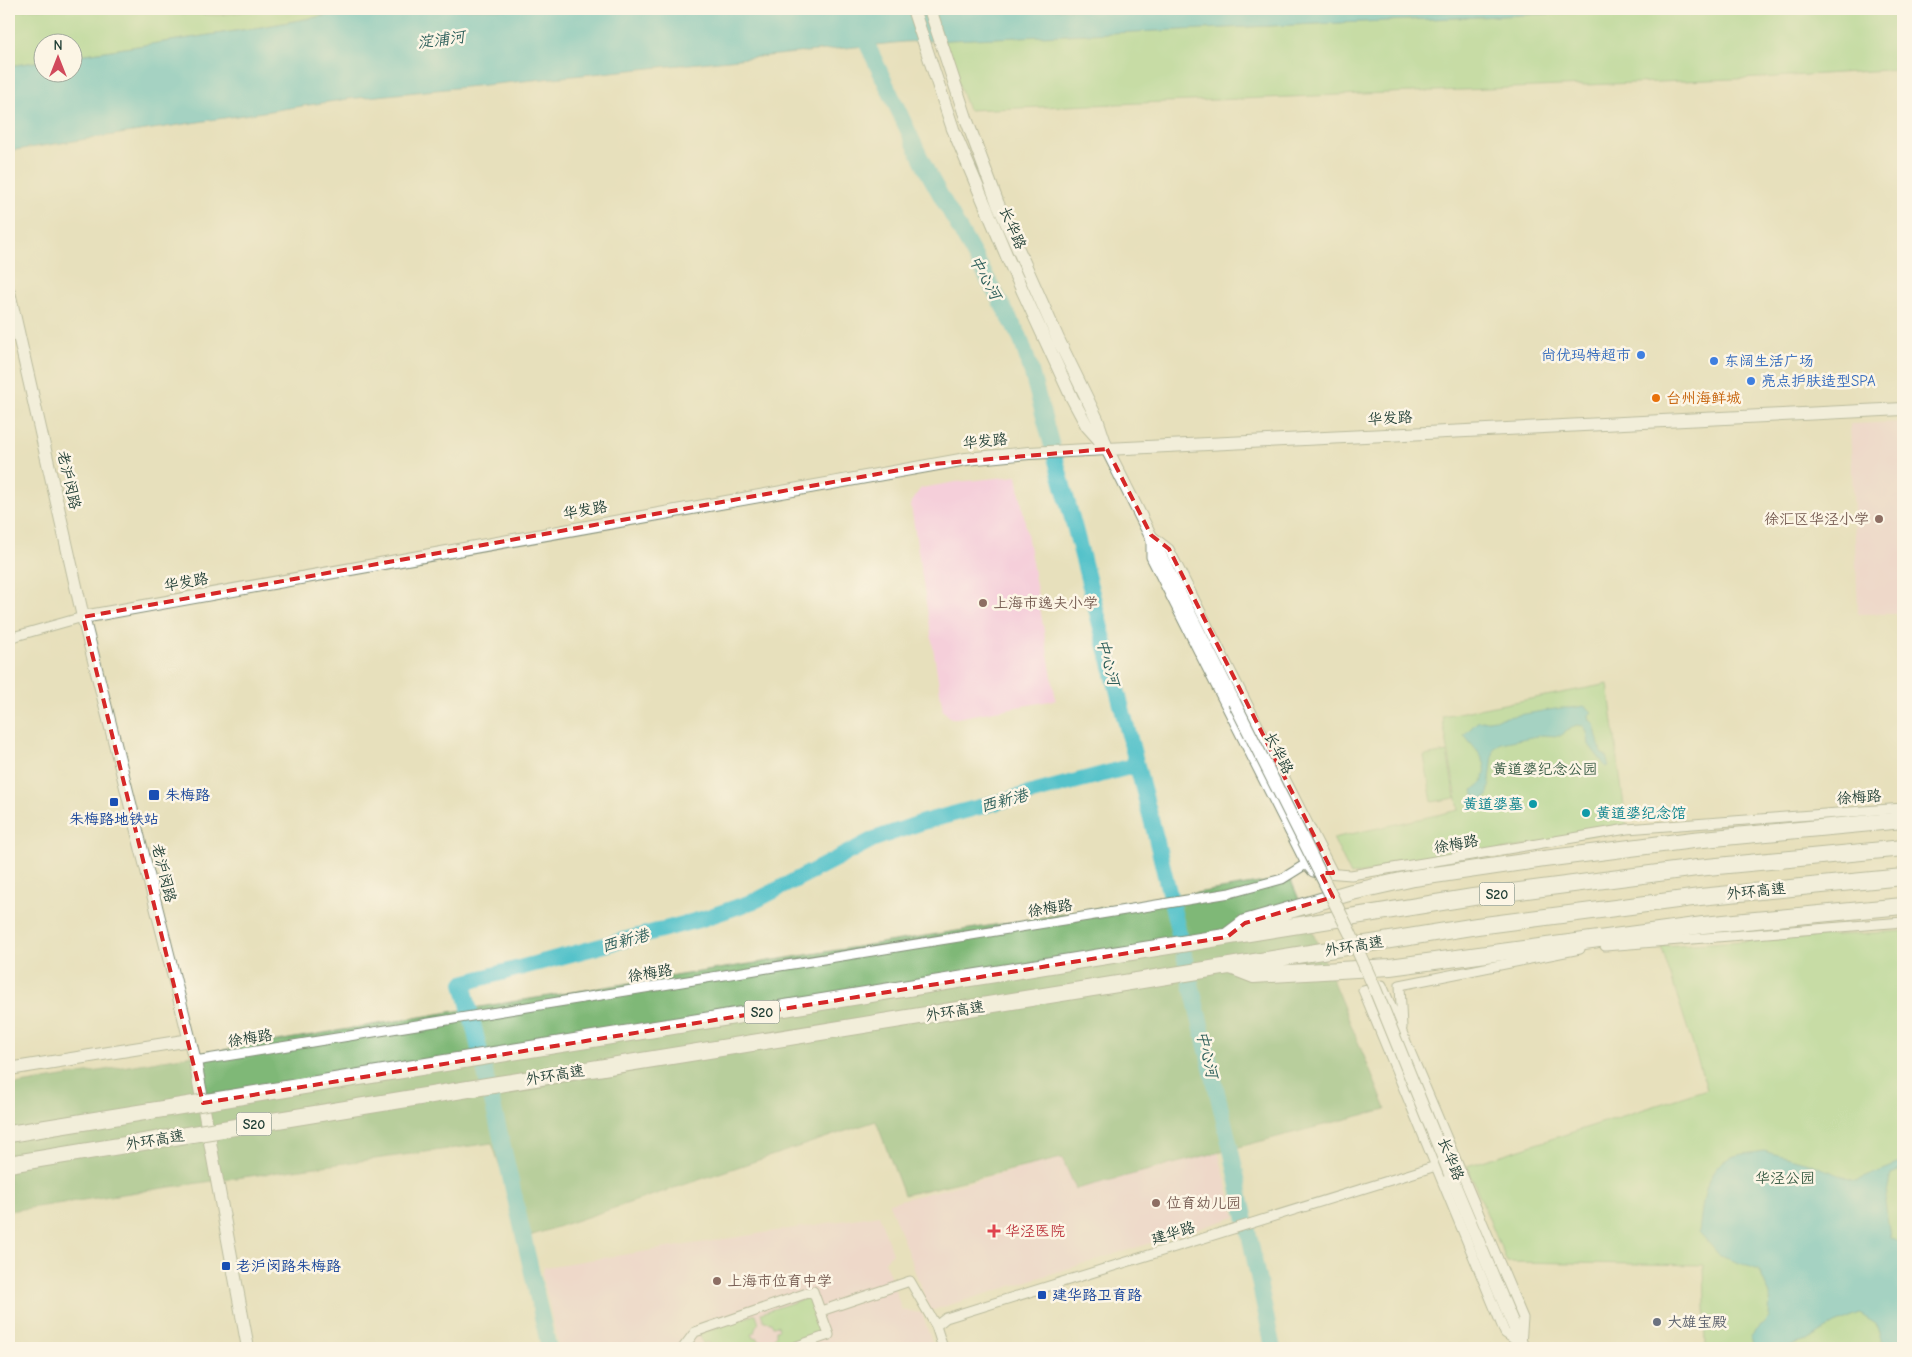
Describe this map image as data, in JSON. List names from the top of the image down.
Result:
{
  "streets": {
    "highway": ["外环高速", "S20"],
    "street": [
      "长华路",
      "华发路",
      "老沪闵路",
      "徐梅路",
      "建华路"
    ]
  },
  "crossings": [
    ["长华路", "华发路"],
    ["长华路", "徐梅路"],
    ["长华路", "建华路"],
    ["华发路", "老沪闵路"],
    ["老沪闵路", "徐梅路"]
  ],
  "water": ["淀浦河", "中心河", "西新港"],
  "parks": ["黄道婆纪念公园", "华泾公园"],
  "places": {
    "other": [
      "尚优玛特超市",
      "东阔生活广场",
      "亮点护肤造型SPA",
      "台州海鲜城",
      "徐汇区华泾小学",
      "上海市逸夫小学",
      "黄道婆墓",
      "黄道婆纪念馆",
      "位育幼儿园",
      "上海市位育中学",
      "大雄宝殿"
    ],
    "transit": [
      "朱梅路",
      "朱梅路地铁站",
      "老沪闵路朱梅路",
      "建华路卫育路"
    ],
    "health": ["华泾医院"]
  },
  "north": "top"
}
